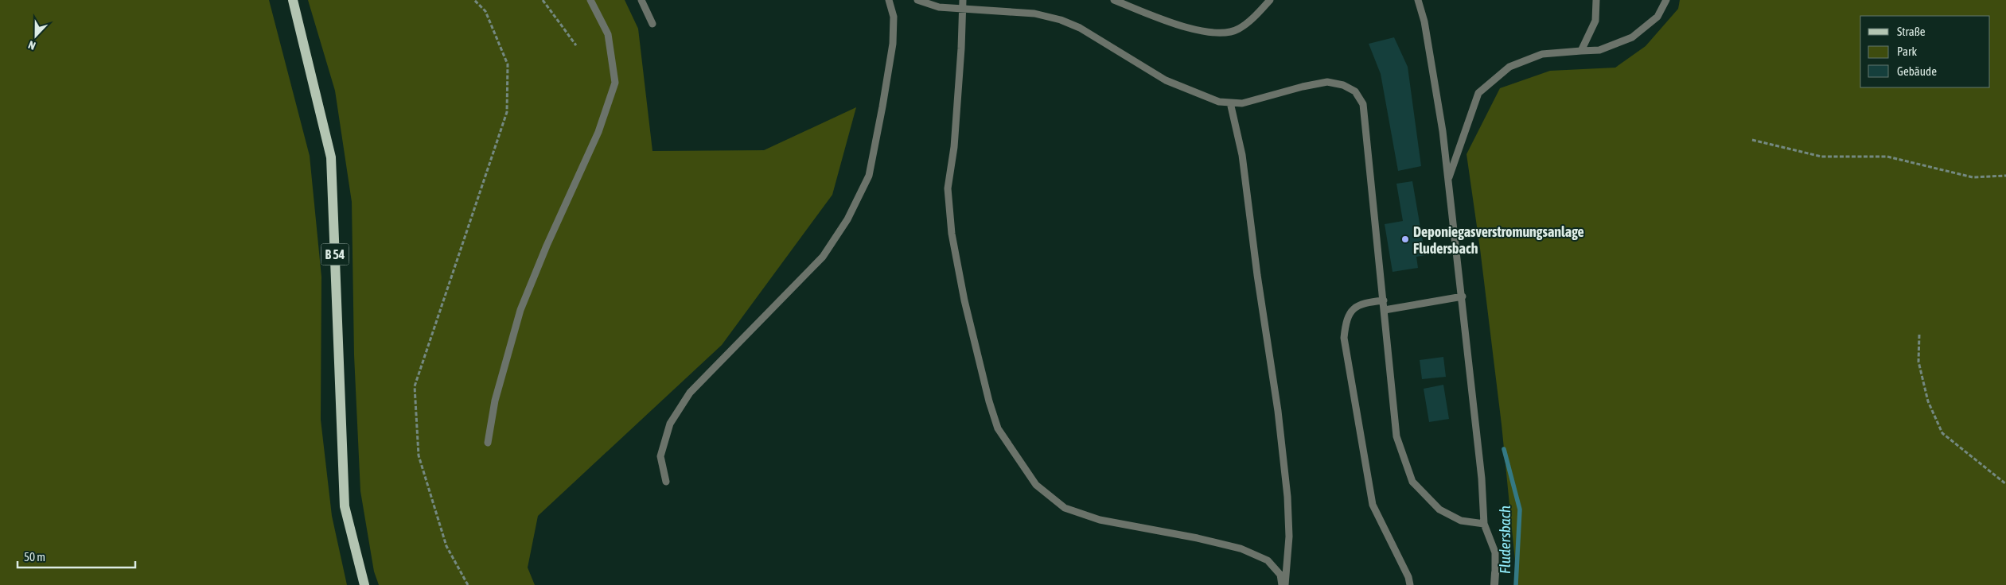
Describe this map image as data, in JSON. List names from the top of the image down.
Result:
{
  "streets": {
    "main road": ["B 54"]
  },
  "water": ["Fludersbach"],
  "places": ["Deponiegasverstromungsanlage Fludersbach"],
  "legend": ["Straße", "Park", "Gebäude"],
  "scale_bar": "50 m",
  "north": "bottom"
}
